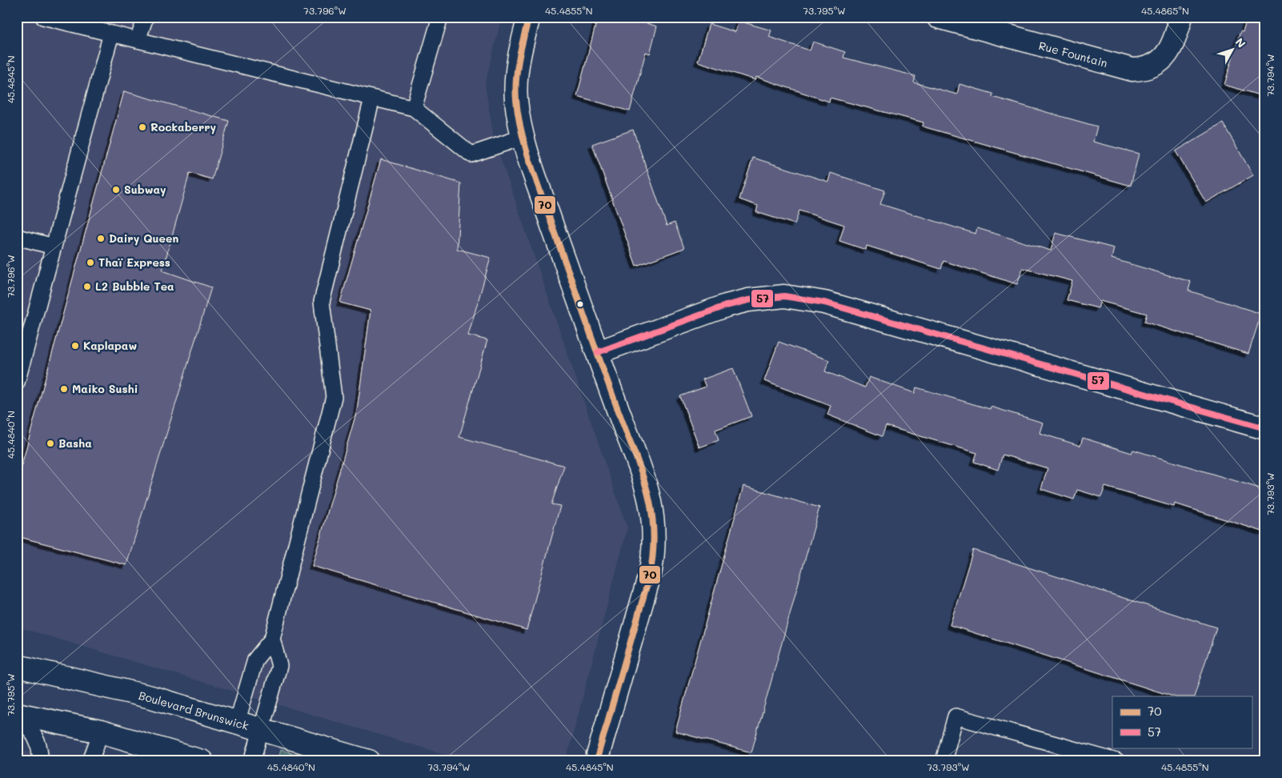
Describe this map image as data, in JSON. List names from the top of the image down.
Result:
{
  "streets": {
    "street": ["Rue Fountain", "Boulevard Brunswick"]
  },
  "places": [
    "Rockaberry",
    "Subway",
    "Dairy Queen",
    "Thaï Express",
    "L2 Bubble Tea",
    "Kaplapaw",
    "Maiko Sushi",
    "Basha"
  ],
  "lines": ["transit line 70", "transit line 57"],
  "legend": ["70", "57"],
  "north": "top right",
  "coordinates": [
    "73.796°W",
    "45.4855°N",
    "73.795°W",
    "45.4865°N",
    "73.794°W",
    "45.4845°N",
    "45.4840°N",
    "73.793°W"
  ]
}
